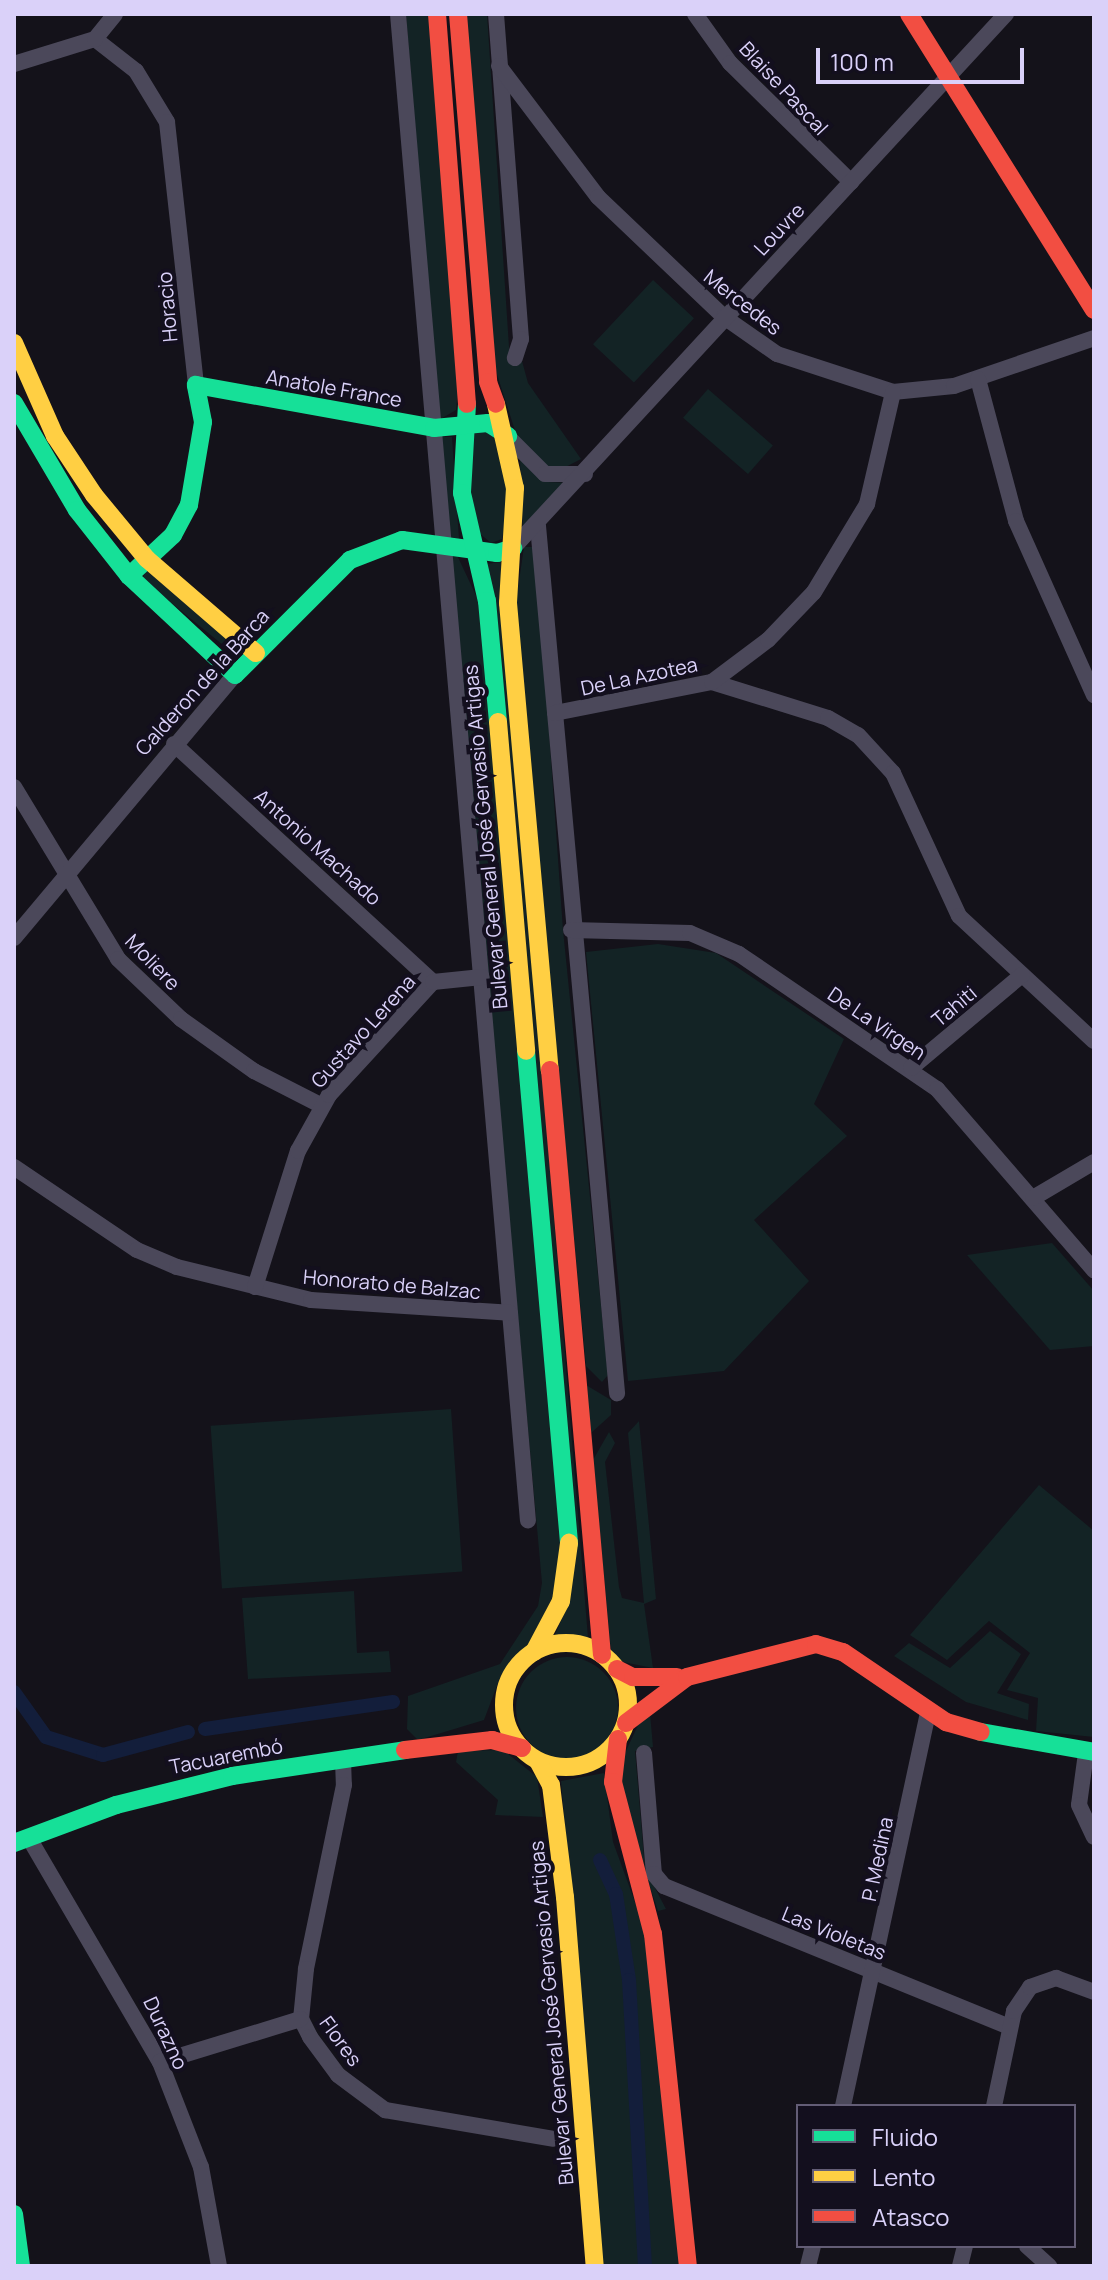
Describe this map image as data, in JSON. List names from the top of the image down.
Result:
{
  "streets": {
    "main road": [
      "Horacio",
      "Anatole France",
      "Calderon de la Barca",
      "Bulevar General José Gervasio Artigas",
      "Tacuarembó"
    ],
    "street": [
      "Blaise Pascal",
      "Louvre",
      "Mercedes",
      "De La Azotea",
      "Antonio Machado",
      "Moliere",
      "Tahiti",
      "De La Virgen",
      "Gustavo Lerena",
      "Honorato de Balzac",
      "P. Medina",
      "Las Violetas",
      "Durazno",
      "Flores"
    ]
  },
  "crossings": [
    ["Blaise Pascal", "Louvre"],
    ["Louvre", "Mercedes"],
    ["Louvre", "Calderon de la Barca"],
    ["Mercedes", "De La Azotea"],
    ["Horacio", "Anatole France"],
    ["Anatole France", "Bulevar General José Gervasio Artigas"],
    ["Calderon de la Barca", "Bulevar General José Gervasio Artigas"],
    ["Calderon de la Barca", "Antonio Machado"],
    ["Calderon de la Barca", "Moliere"],
    ["Bulevar General José Gervasio Artigas", "Gustavo Lerena"],
    ["Bulevar General José Gervasio Artigas", "Honorato de Balzac"],
    ["Bulevar General José Gervasio Artigas", "Tacuarembó"],
    ["Antonio Machado", "Gustavo Lerena"],
    ["Moliere", "Gustavo Lerena"],
    ["Tahiti", "De La Virgen"],
    ["Gustavo Lerena", "Honorato de Balzac"],
    ["Tacuarembó", "Durazno"],
    ["Tacuarembó", "Flores"],
    ["P. Medina", "Las Violetas"]
  ],
  "legend": ["Fluido", "Lento", "Atasco"],
  "scale_bar": "100 m"
}
